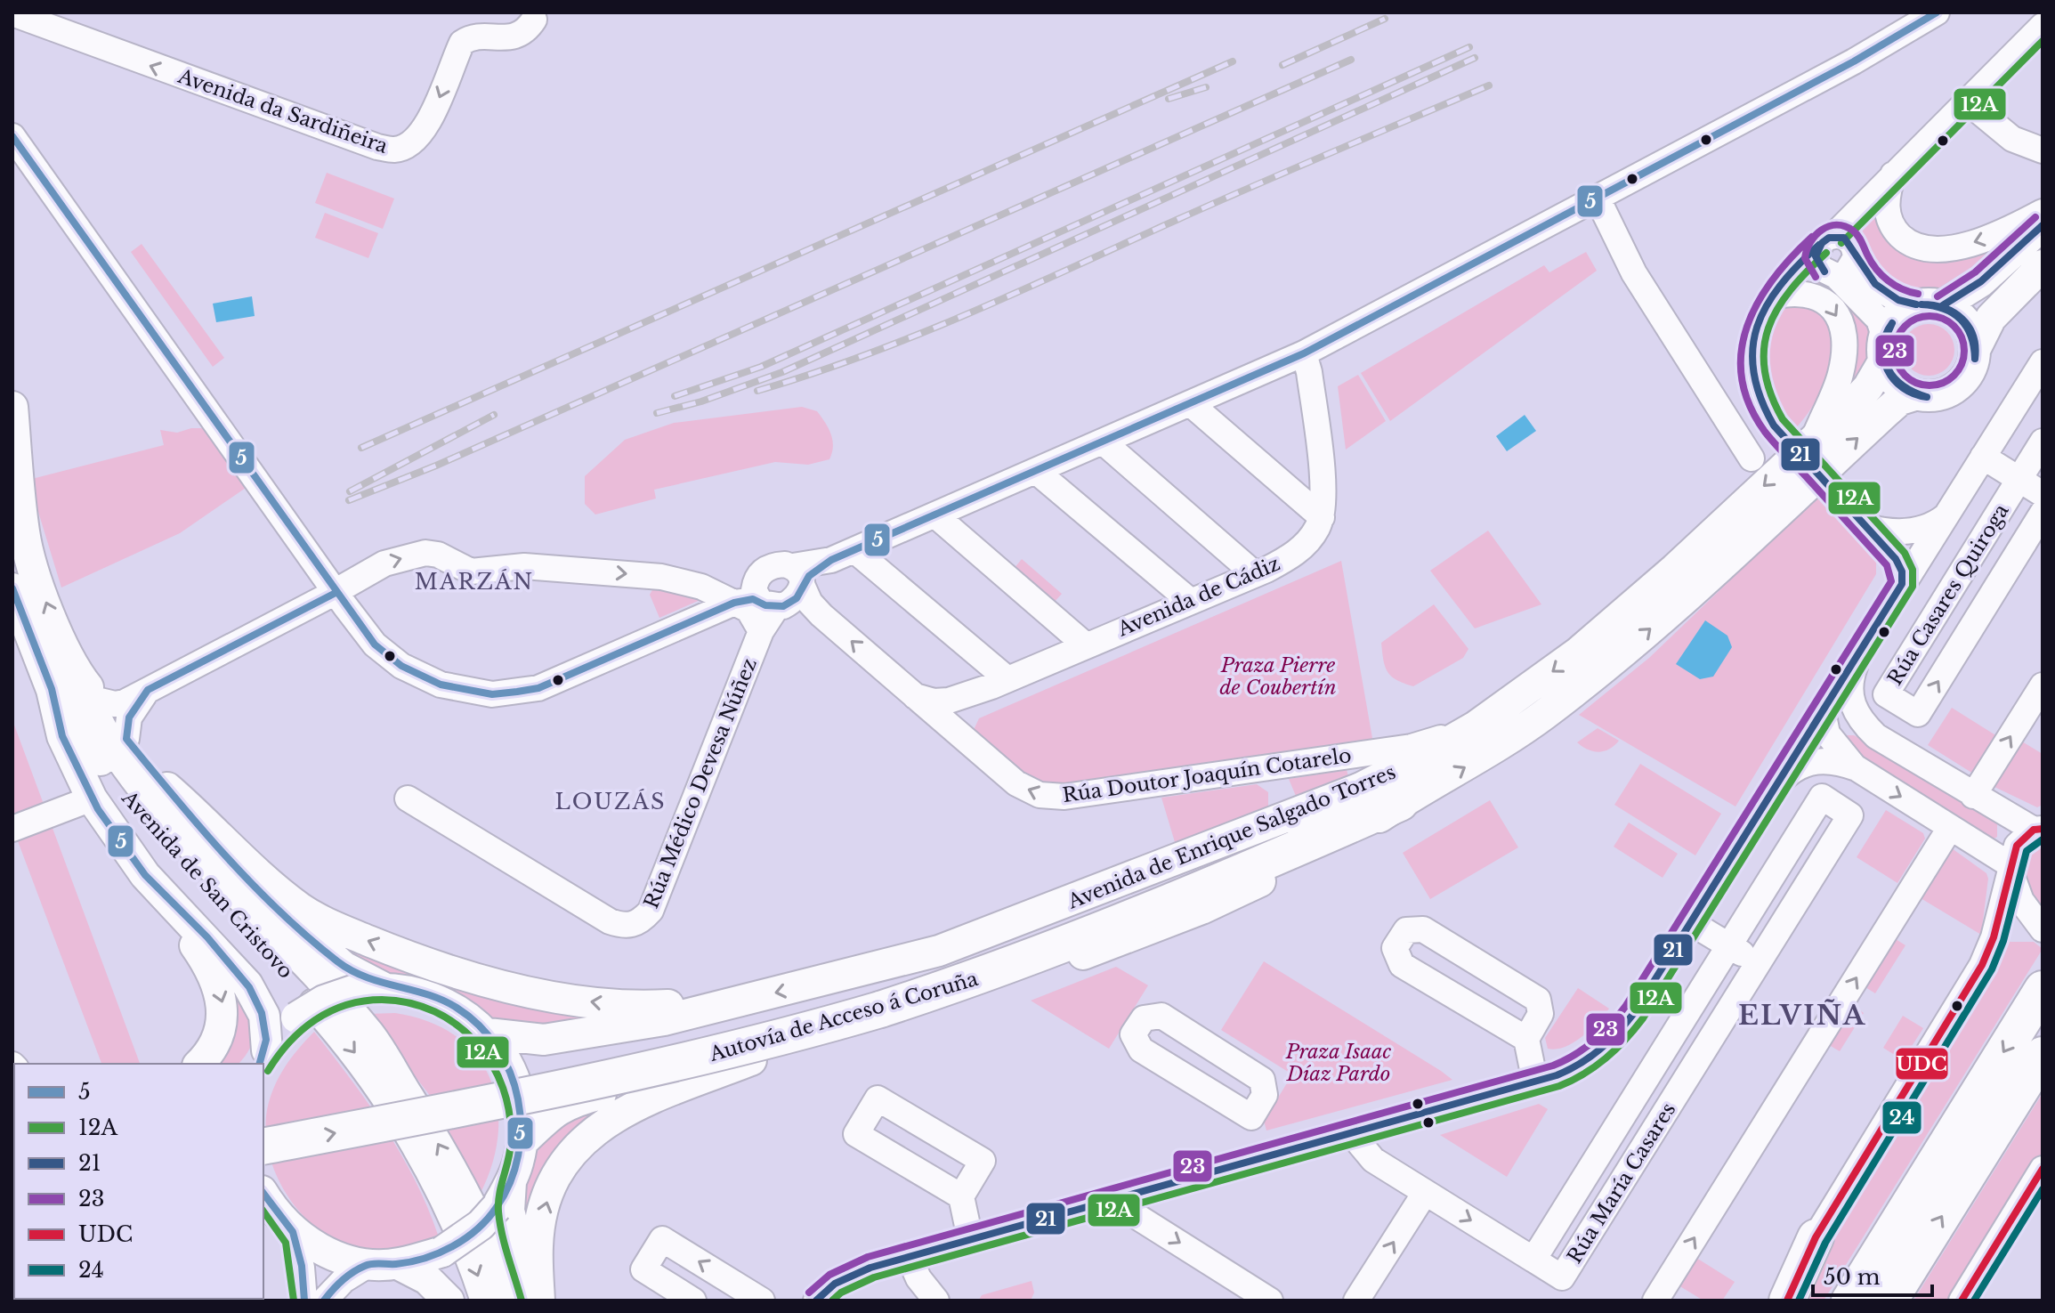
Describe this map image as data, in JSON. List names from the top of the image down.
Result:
{
  "streets": {
    "highway": ["Autovía de Acceso á Coruña"],
    "main road": ["Avenida de Enrique Salgado Torres", "Avenida de San Cristovo"],
    "street": [
      "Avenida da Sardiñeira",
      "Rúa Casares Quiroga",
      "Avenida de Cádiz",
      "Rúa Doutor Joaquín Cotarelo",
      "Rúa Médico Devesa Núñez",
      "Rúa María Casares"
    ]
  },
  "crossings": [
    ["Avenida de Cádiz", "Rúa Doutor Joaquín Cotarelo"],
    ["Rúa Doutor Joaquín Cotarelo", "Avenida de Enrique Salgado Torres"],
    ["Avenida de Enrique Salgado Torres", "Avenida de San Cristovo"],
    ["Avenida de Enrique Salgado Torres", "Autovía de Acceso á Coruña"]
  ],
  "one_way": ["Avenida da Sardiñeira", "Rúa Doutor Joaquín Cotarelo"],
  "districts": ["MARZÁN", "LOUZÁS", "ELVIÑA"],
  "parks": ["Praza Pierre de Coubertín", "Praza Isaac Díaz Pardo"],
  "lines": [
    "transit line 5",
    "transit line 12A",
    "transit line 23",
    "transit line 21",
    "transit line UDC",
    "transit line 24"
  ],
  "legend": [
    "5",
    "12A",
    "21",
    "23",
    "UDC",
    "24"
  ],
  "scale_bar": "50 m"
}
